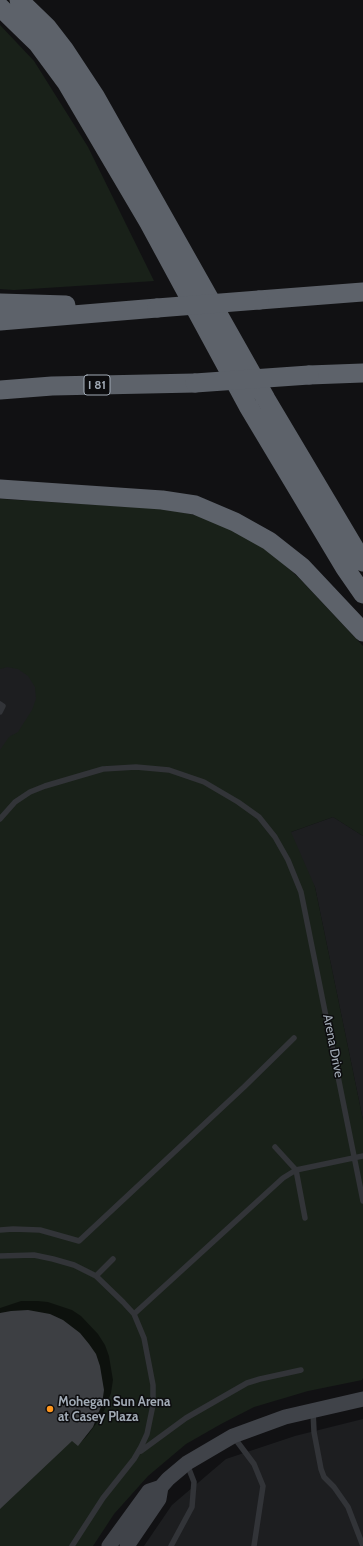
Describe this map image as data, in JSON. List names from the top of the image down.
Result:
{
  "streets": {
    "highway": ["I 81"],
    "lane": ["Arena Drive"]
  },
  "places": ["Mohegan Sun Arena at Casey Plaza"]
}
